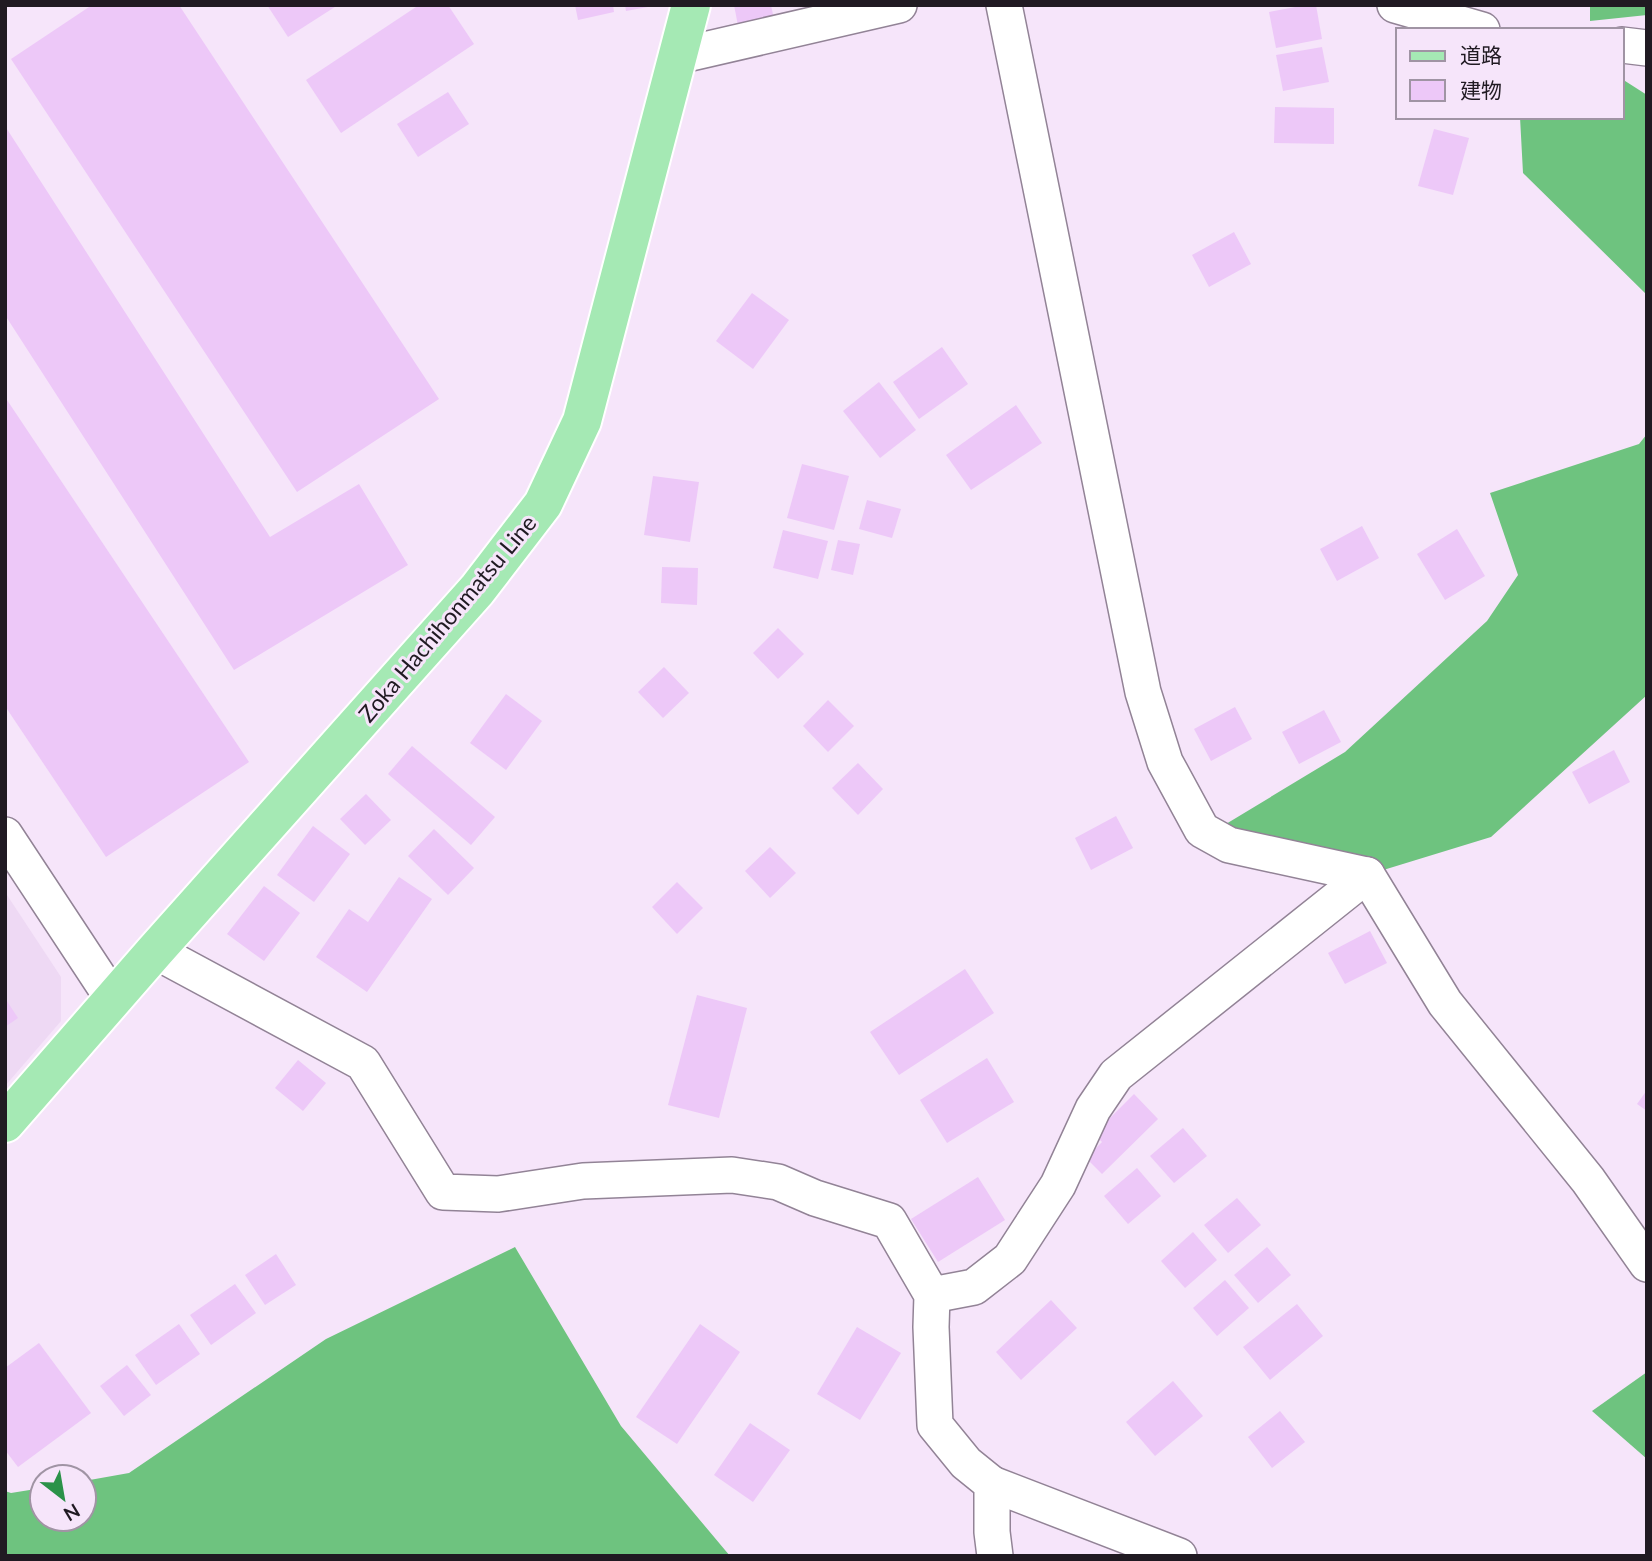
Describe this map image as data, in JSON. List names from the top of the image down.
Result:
{
  "streets": {
    "main road": ["Zoka Hachihonmatsu Line"]
  },
  "legend": ["道路", "建物"],
  "north": "bottom right"
}
